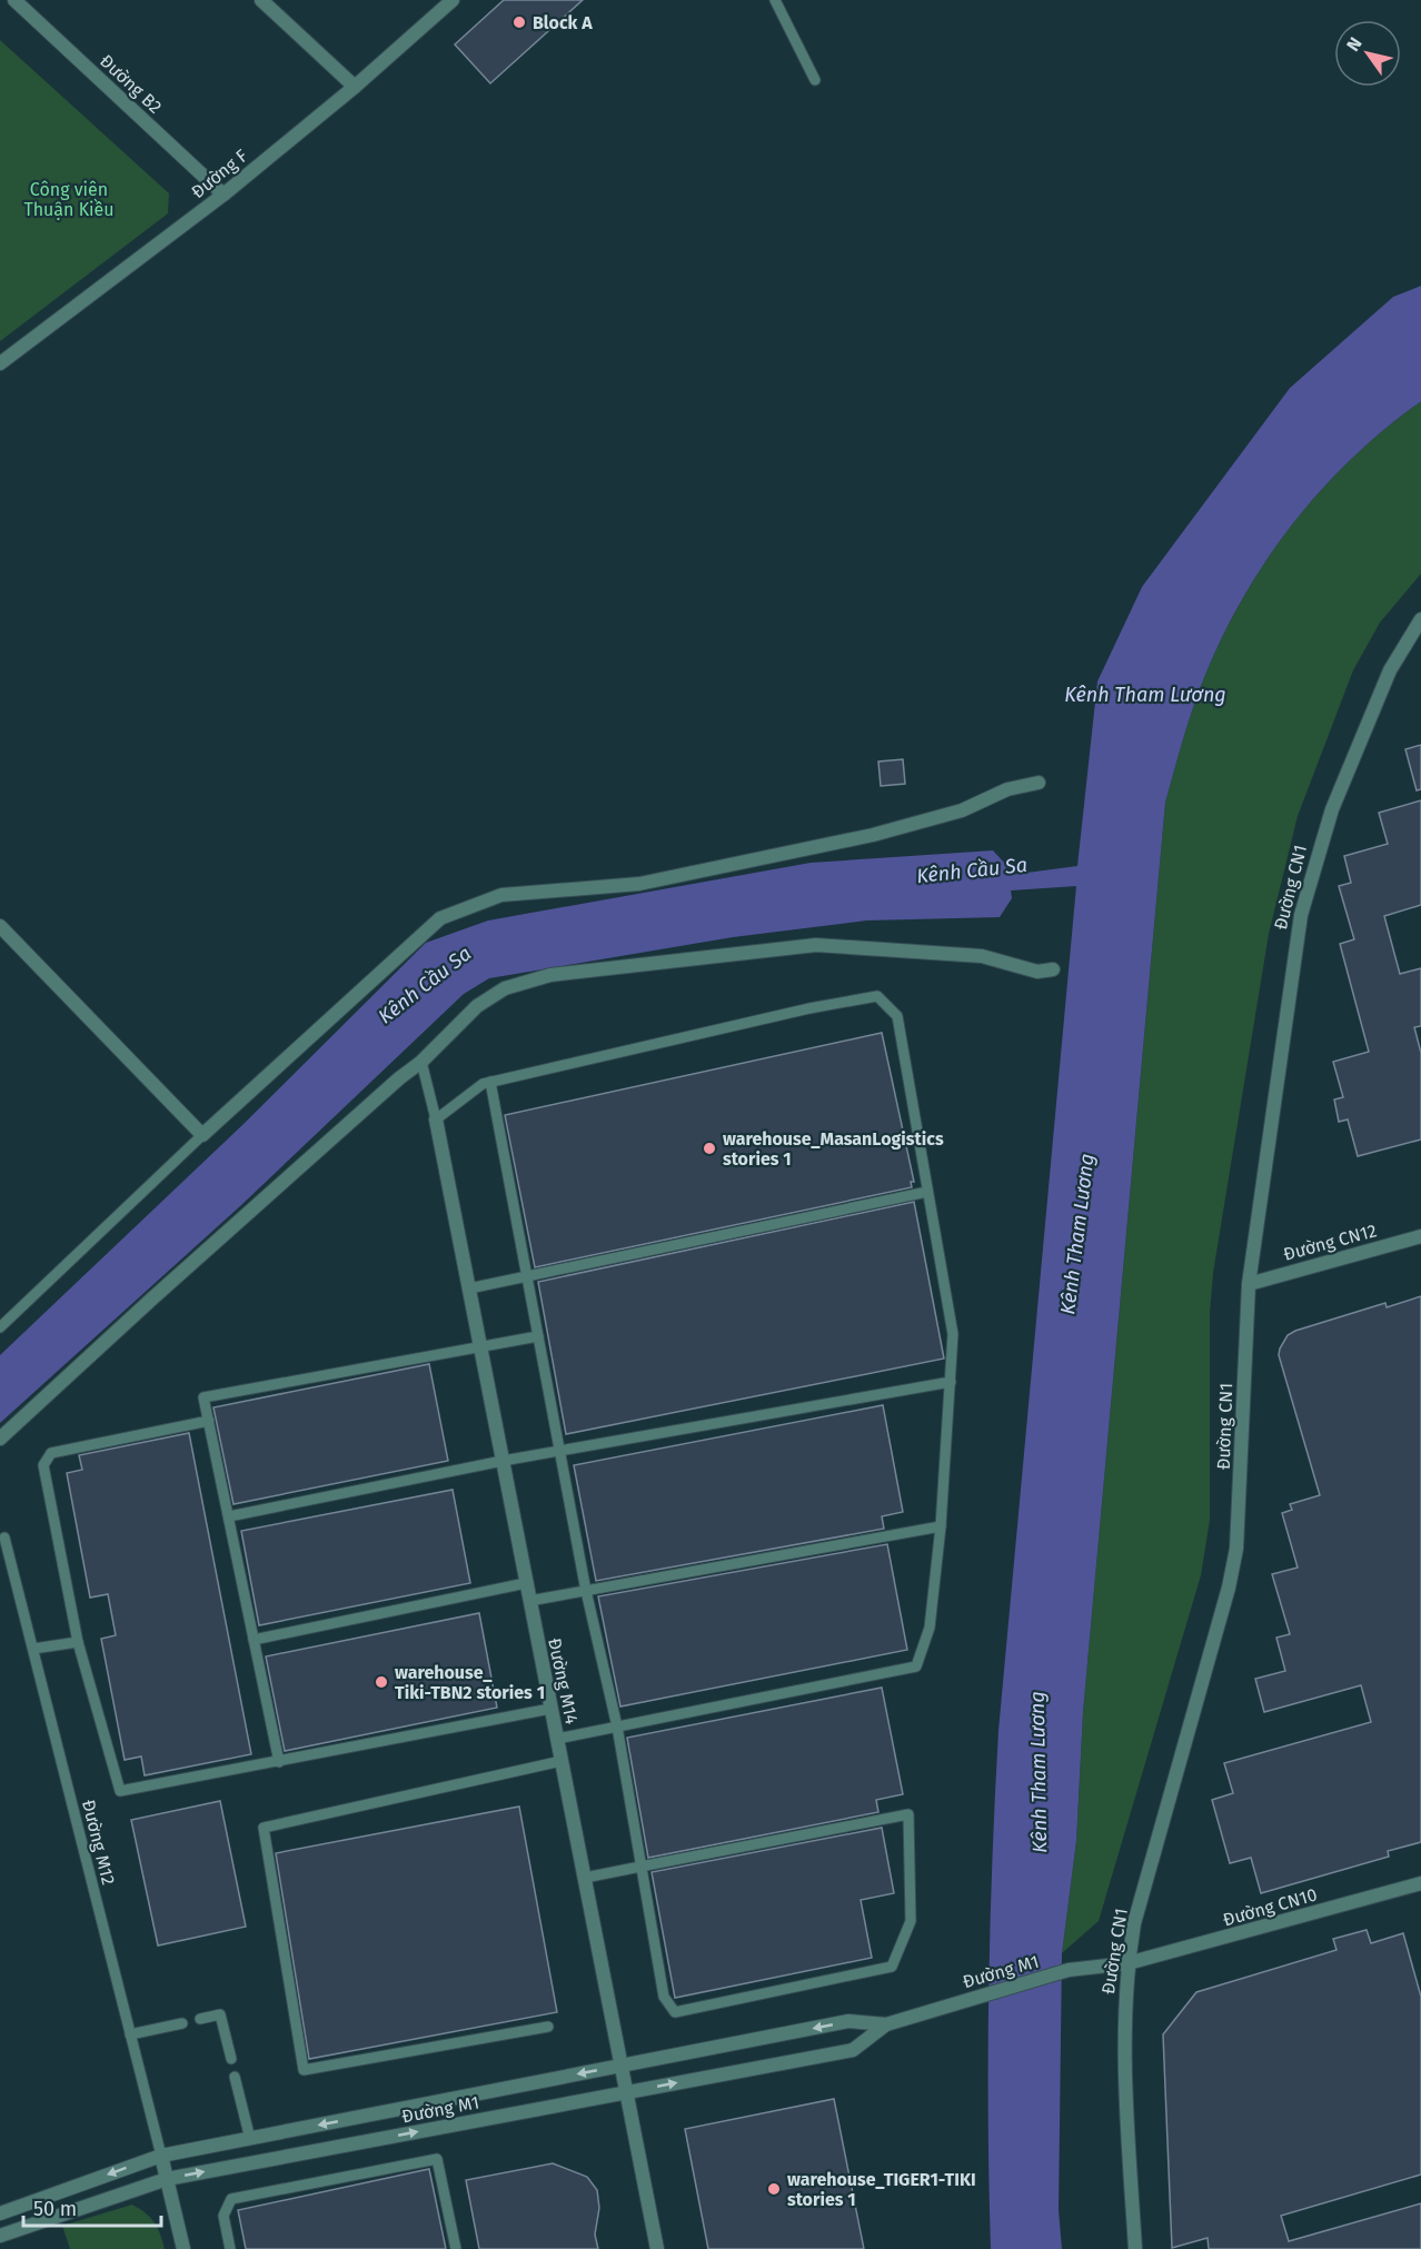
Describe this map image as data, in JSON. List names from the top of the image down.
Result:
{
  "streets": {
    "street": [
      "Đường B2",
      "Đường F",
      "Đường CN1",
      "Đường CN12",
      "Đường M14",
      "Đường CN10",
      "Đường M1"
    ],
    "lane": ["Đường M12"]
  },
  "crossings": [
    ["Đường B2", "Đường F"],
    ["Đường CN1", "Đường CN12"],
    ["Đường CN1", "Đường CN10"],
    ["Đường CN1", "Đường M1"],
    ["Đường M14", "Đường M1"],
    ["Đường M12", "Đường M1"],
    ["Đường CN10", "Đường M1"]
  ],
  "water": ["Kênh Tham Lương", "Kênh Cầu Sa"],
  "parks": ["Công viên Thuận Kiều"],
  "places": [
    "Block A",
    "warehouse_MasanLogistics stories 1",
    "warehouse_ Tiki-TBN2 stories 1",
    "warehouse_TIGER1-TIKI stories 1"
  ],
  "scale_bar": "50 m",
  "north": "top left"
}
